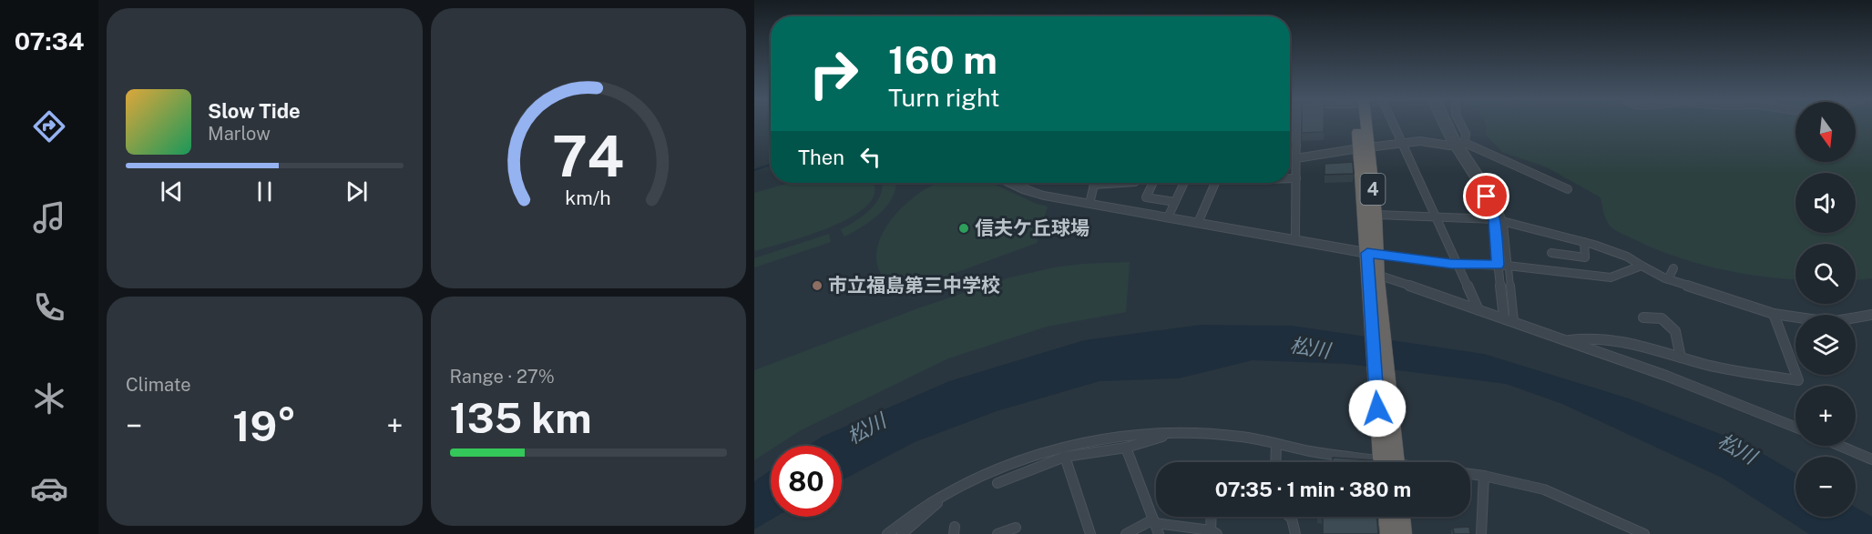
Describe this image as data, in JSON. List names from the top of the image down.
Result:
{
  "streets": {
    "highway": ["4"]
  },
  "water": ["松川"],
  "places": ["信夫ケ丘球場", "市立福島第三中学校"],
  "north": "bottom",
  "page": {
    "tabs": "07:34",
    "turn": ["160 m", "Turn right"],
    "song": ["Slow Tide", "Marlow"],
    "map_buttons": ["+", "−"],
    "then": "Then",
    "tile": [
      "Climate",
      ["Range · 27%", "135 km"]
    ],
    "heat": ["−", "19°", "+"],
    "limit": "80",
    "trip": "07:35 · 1 min · 380 m",
    "gauge": ["74", "km/h"]
  }
}
